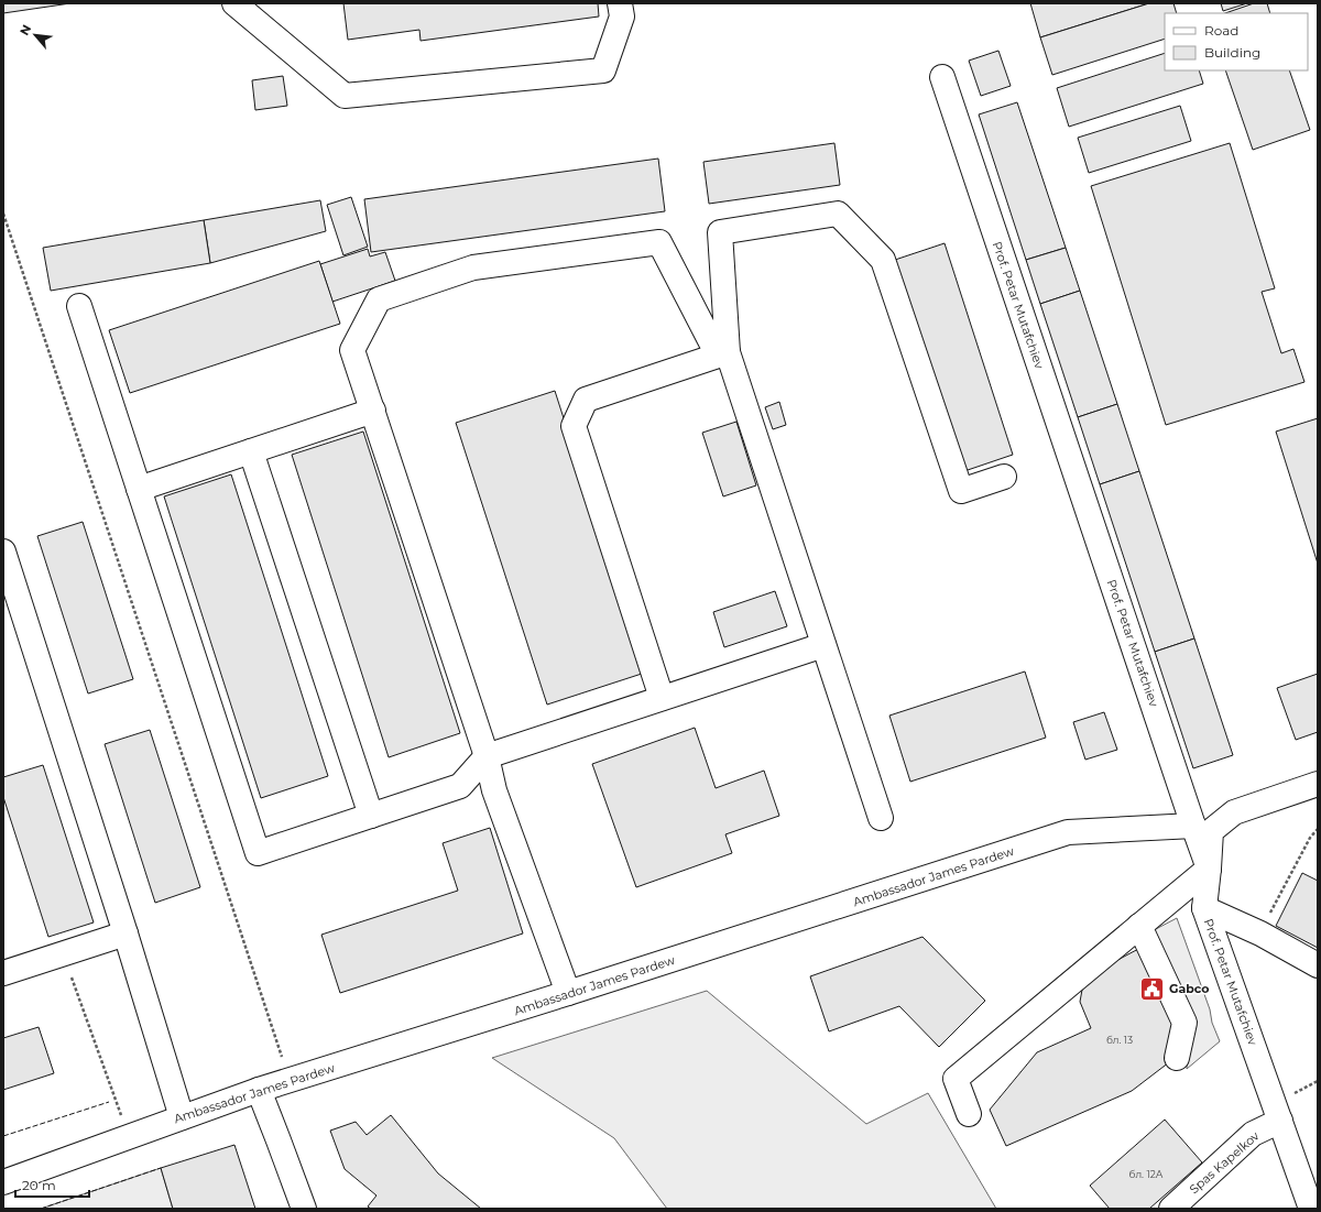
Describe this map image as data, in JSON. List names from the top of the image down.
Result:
{
  "streets": {
    "street": ["Prof. Petar Mutafchiev", "Ambassador James Pardew", "Spas Kapelkov"]
  },
  "crossings": [
    ["Prof. Petar Mutafchiev", "Ambassador James Pardew"],
    ["Prof. Petar Mutafchiev", "Spas Kapelkov"]
  ],
  "places": {
    "public building": ["Gabco"]
  },
  "house_numbers": ["бл. 13", "бл. 12А"],
  "legend": ["Road", "Building"],
  "scale_bar": "20 m",
  "north": "top left"
}
